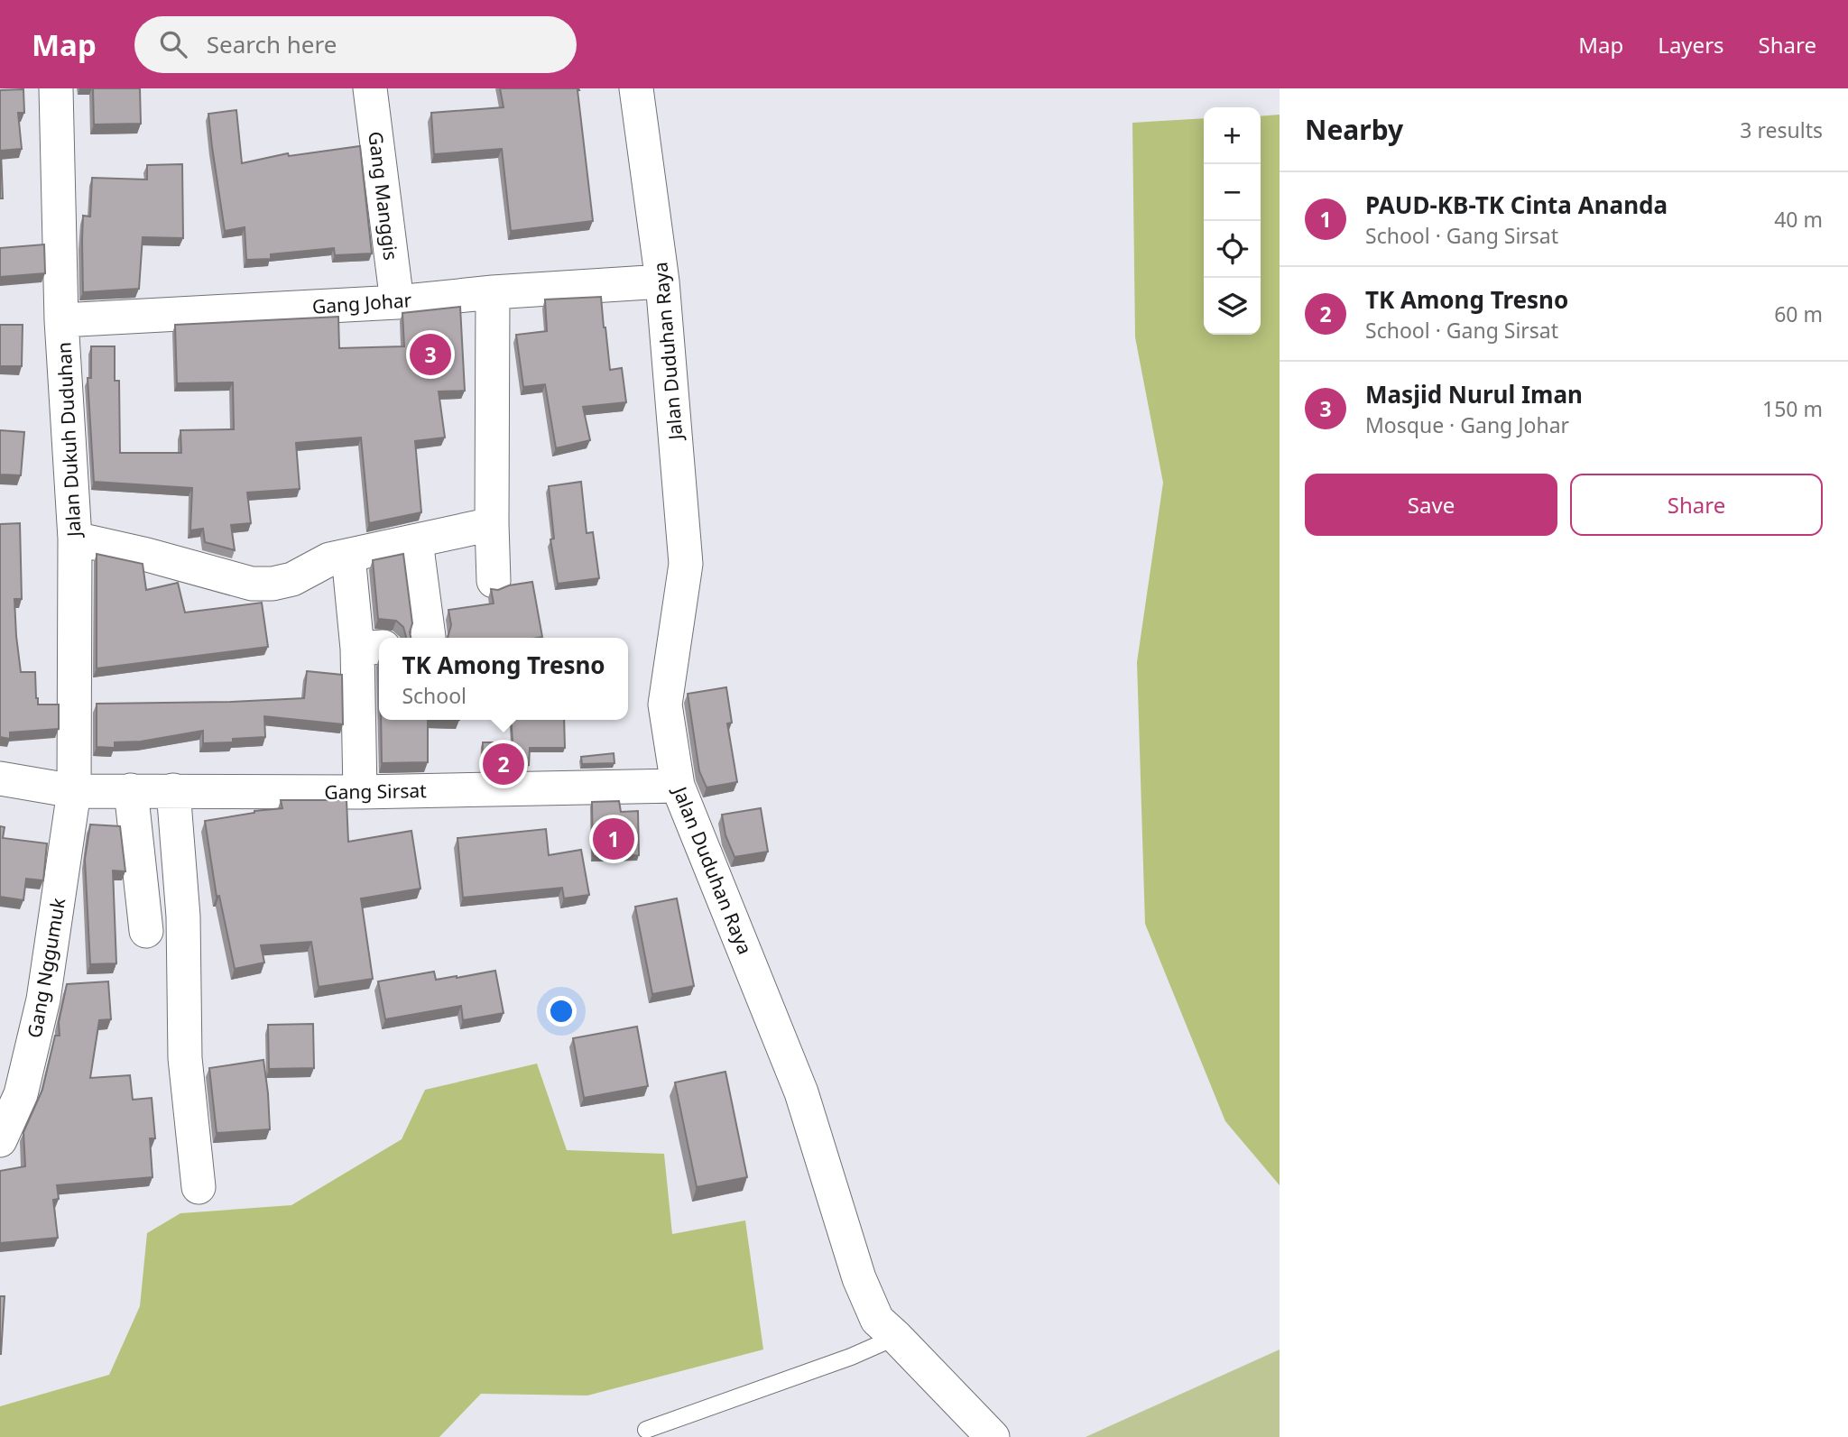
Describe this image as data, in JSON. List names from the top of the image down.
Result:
{
  "streets": {
    "street": [
      "Gang Manggis",
      "Gang Johar",
      "Jalan Duduhan Raya",
      "Jalan Dukuh Duduhan",
      "Gang Sirsat",
      "Gang Nggumuk"
    ]
  },
  "crossings": [
    ["Gang Manggis", "Gang Johar"],
    ["Gang Johar", "Jalan Duduhan Raya"],
    ["Gang Johar", "Jalan Dukuh Duduhan"],
    ["Jalan Duduhan Raya", "Gang Sirsat"],
    ["Jalan Dukuh Duduhan", "Gang Sirsat"],
    ["Jalan Dukuh Duduhan", "Gang Nggumuk"],
    ["Gang Sirsat", "Gang Nggumuk"]
  ],
  "page": {
    "header": "Map",
    "search": "Search here",
    "nav": ["Map", "Layers", "Share"],
    "heading": ["Nearby", "3 results"],
    "map_buttons": ["+", "−"],
    "list": [
      {
        "mark": "1",
        "name": "PAUD-KB-TK Cinta Ananda",
        "note": "School · Gang Sirsat",
        "value": "40 m"
      },
      {
        "mark": "2",
        "name": "TK Among Tresno",
        "note": "School · Gang Sirsat",
        "value": "60 m"
      },
      {
        "mark": "3",
        "name": "Masjid Nurul Iman",
        "note": "Mosque · Gang Johar",
        "value": "150 m"
      }
    ],
    "pins": ["3", "2", "1"],
    "buttons": ["Save", "Share"],
    "popup": ["TK Among Tresno", "School"]
  }
}
